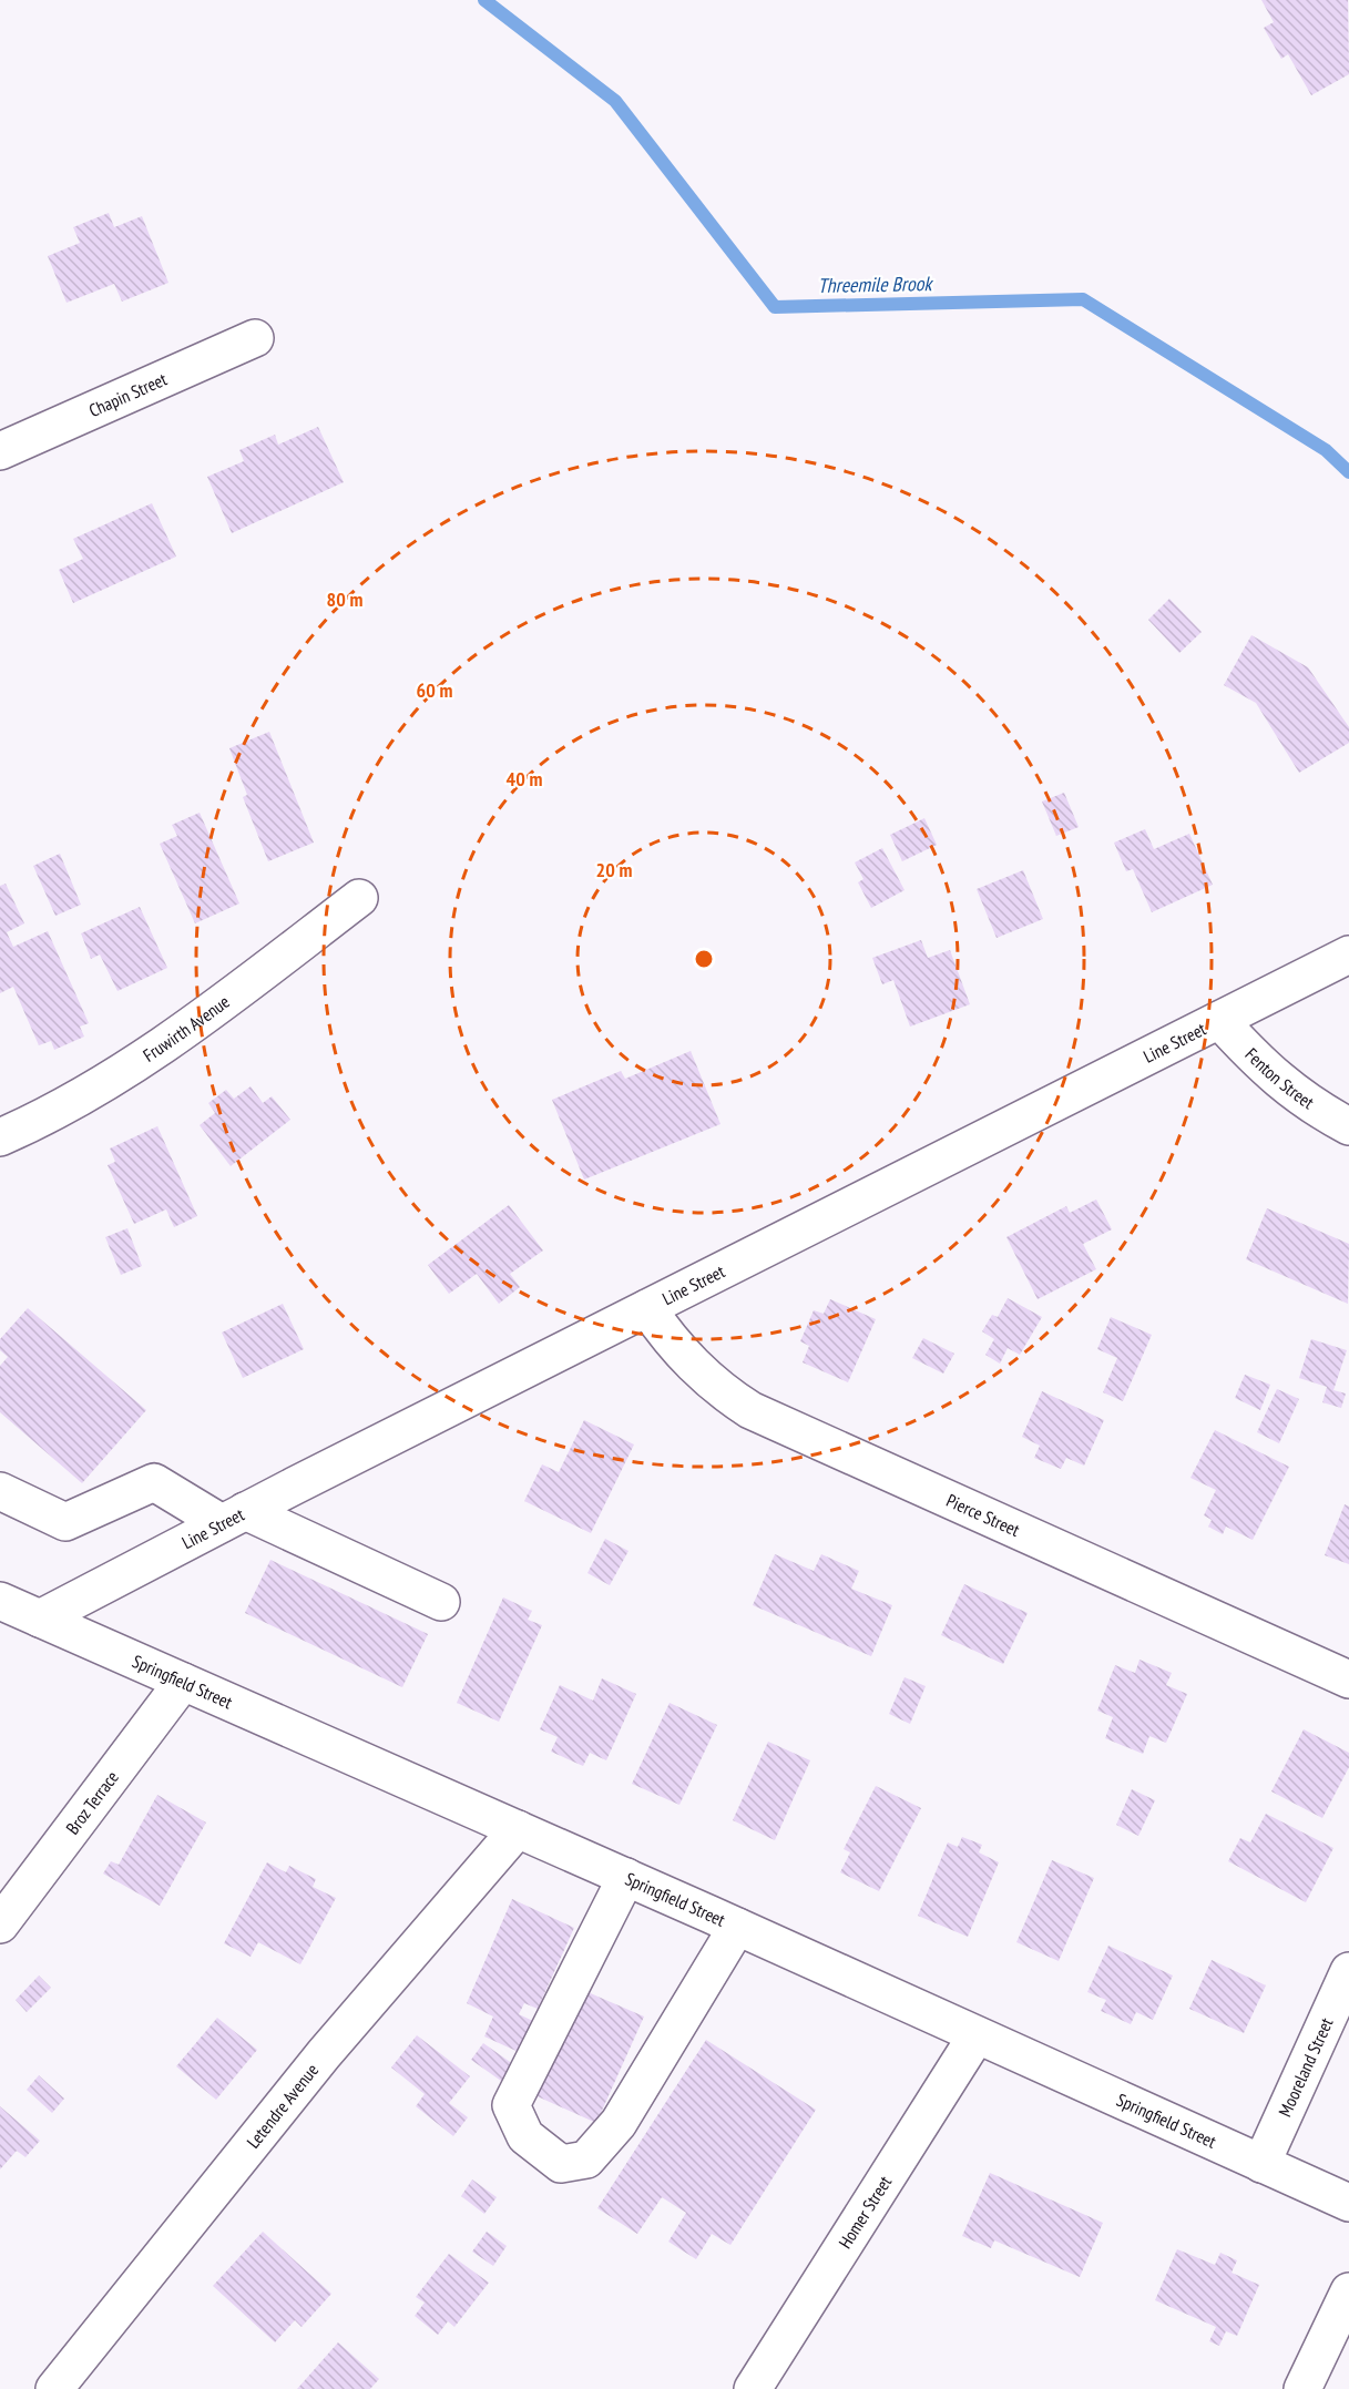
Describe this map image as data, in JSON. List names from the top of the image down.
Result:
{
  "streets": {
    "street": [
      "Chapin Street",
      "Fruwirth Avenue",
      "Line Street",
      "Fenton Street",
      "Pierce Street",
      "Springfield Street",
      "Broz Terrace",
      "Mooreland Street",
      "Letendre Avenue",
      "Homer Street"
    ]
  },
  "crossings": [
    ["Line Street", "Fenton Street"],
    ["Line Street", "Pierce Street"],
    ["Line Street", "Springfield Street"],
    ["Springfield Street", "Broz Terrace"],
    ["Springfield Street", "Mooreland Street"],
    ["Springfield Street", "Letendre Avenue"],
    ["Springfield Street", "Homer Street"]
  ],
  "water": ["Threemile Brook"],
  "rings": [
    "80 m",
    "60 m",
    "40 m",
    "20 m"
  ]
}
